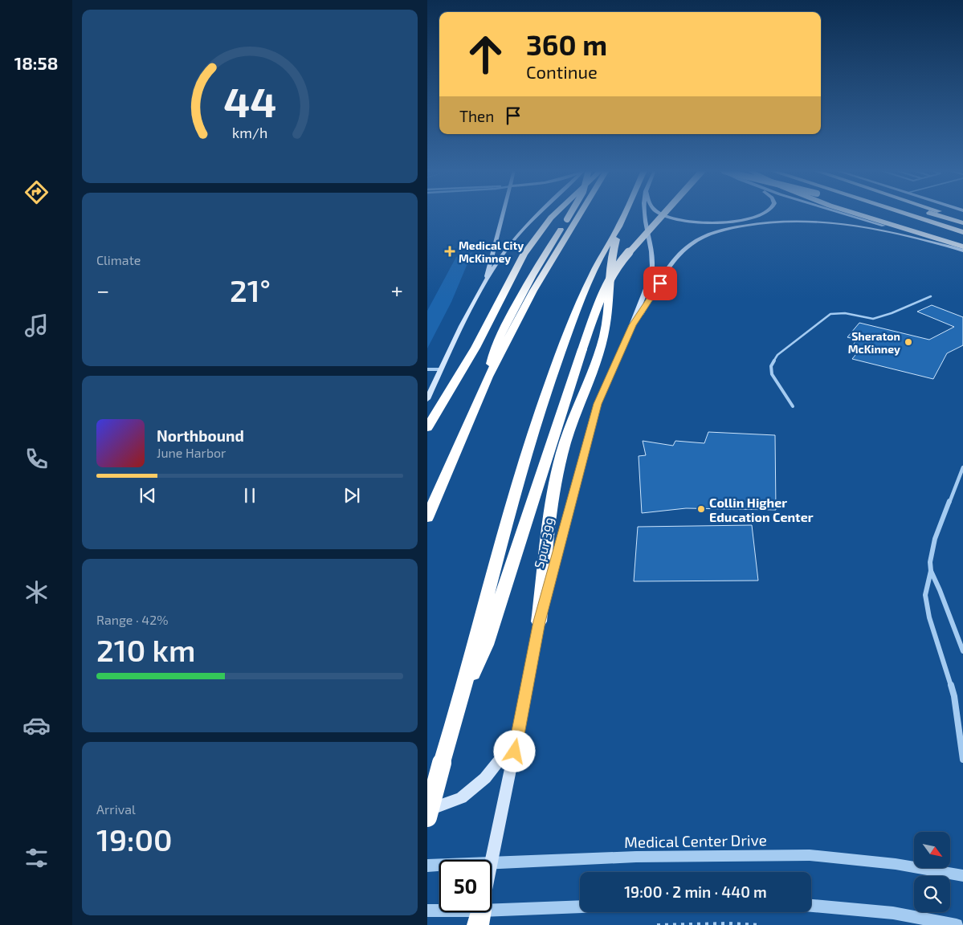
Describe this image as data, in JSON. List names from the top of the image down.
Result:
{
  "streets": {
    "main road": ["Spur 399"],
    "street": ["Medical Center Drive"]
  },
  "places": {
    "health": ["Medical City McKinney"],
    "other": ["Sheraton McKinney", "Collin Higher Education Center"]
  },
  "north": "bottom right",
  "page": {
    "tabs": "18:58",
    "turn": ["360 m", "Continue"],
    "then": "Then",
    "tile": [
      "Climate",
      ["Range · 42%", "210 km"],
      ["Arrival", "19:00"]
    ],
    "heat": ["−", "21°", "+"],
    "song": ["Northbound", "June Harbor"],
    "limit": "50",
    "trip": "19:00 · 2 min · 440 m",
    "gauge": ["44", "km/h"]
  }
}
